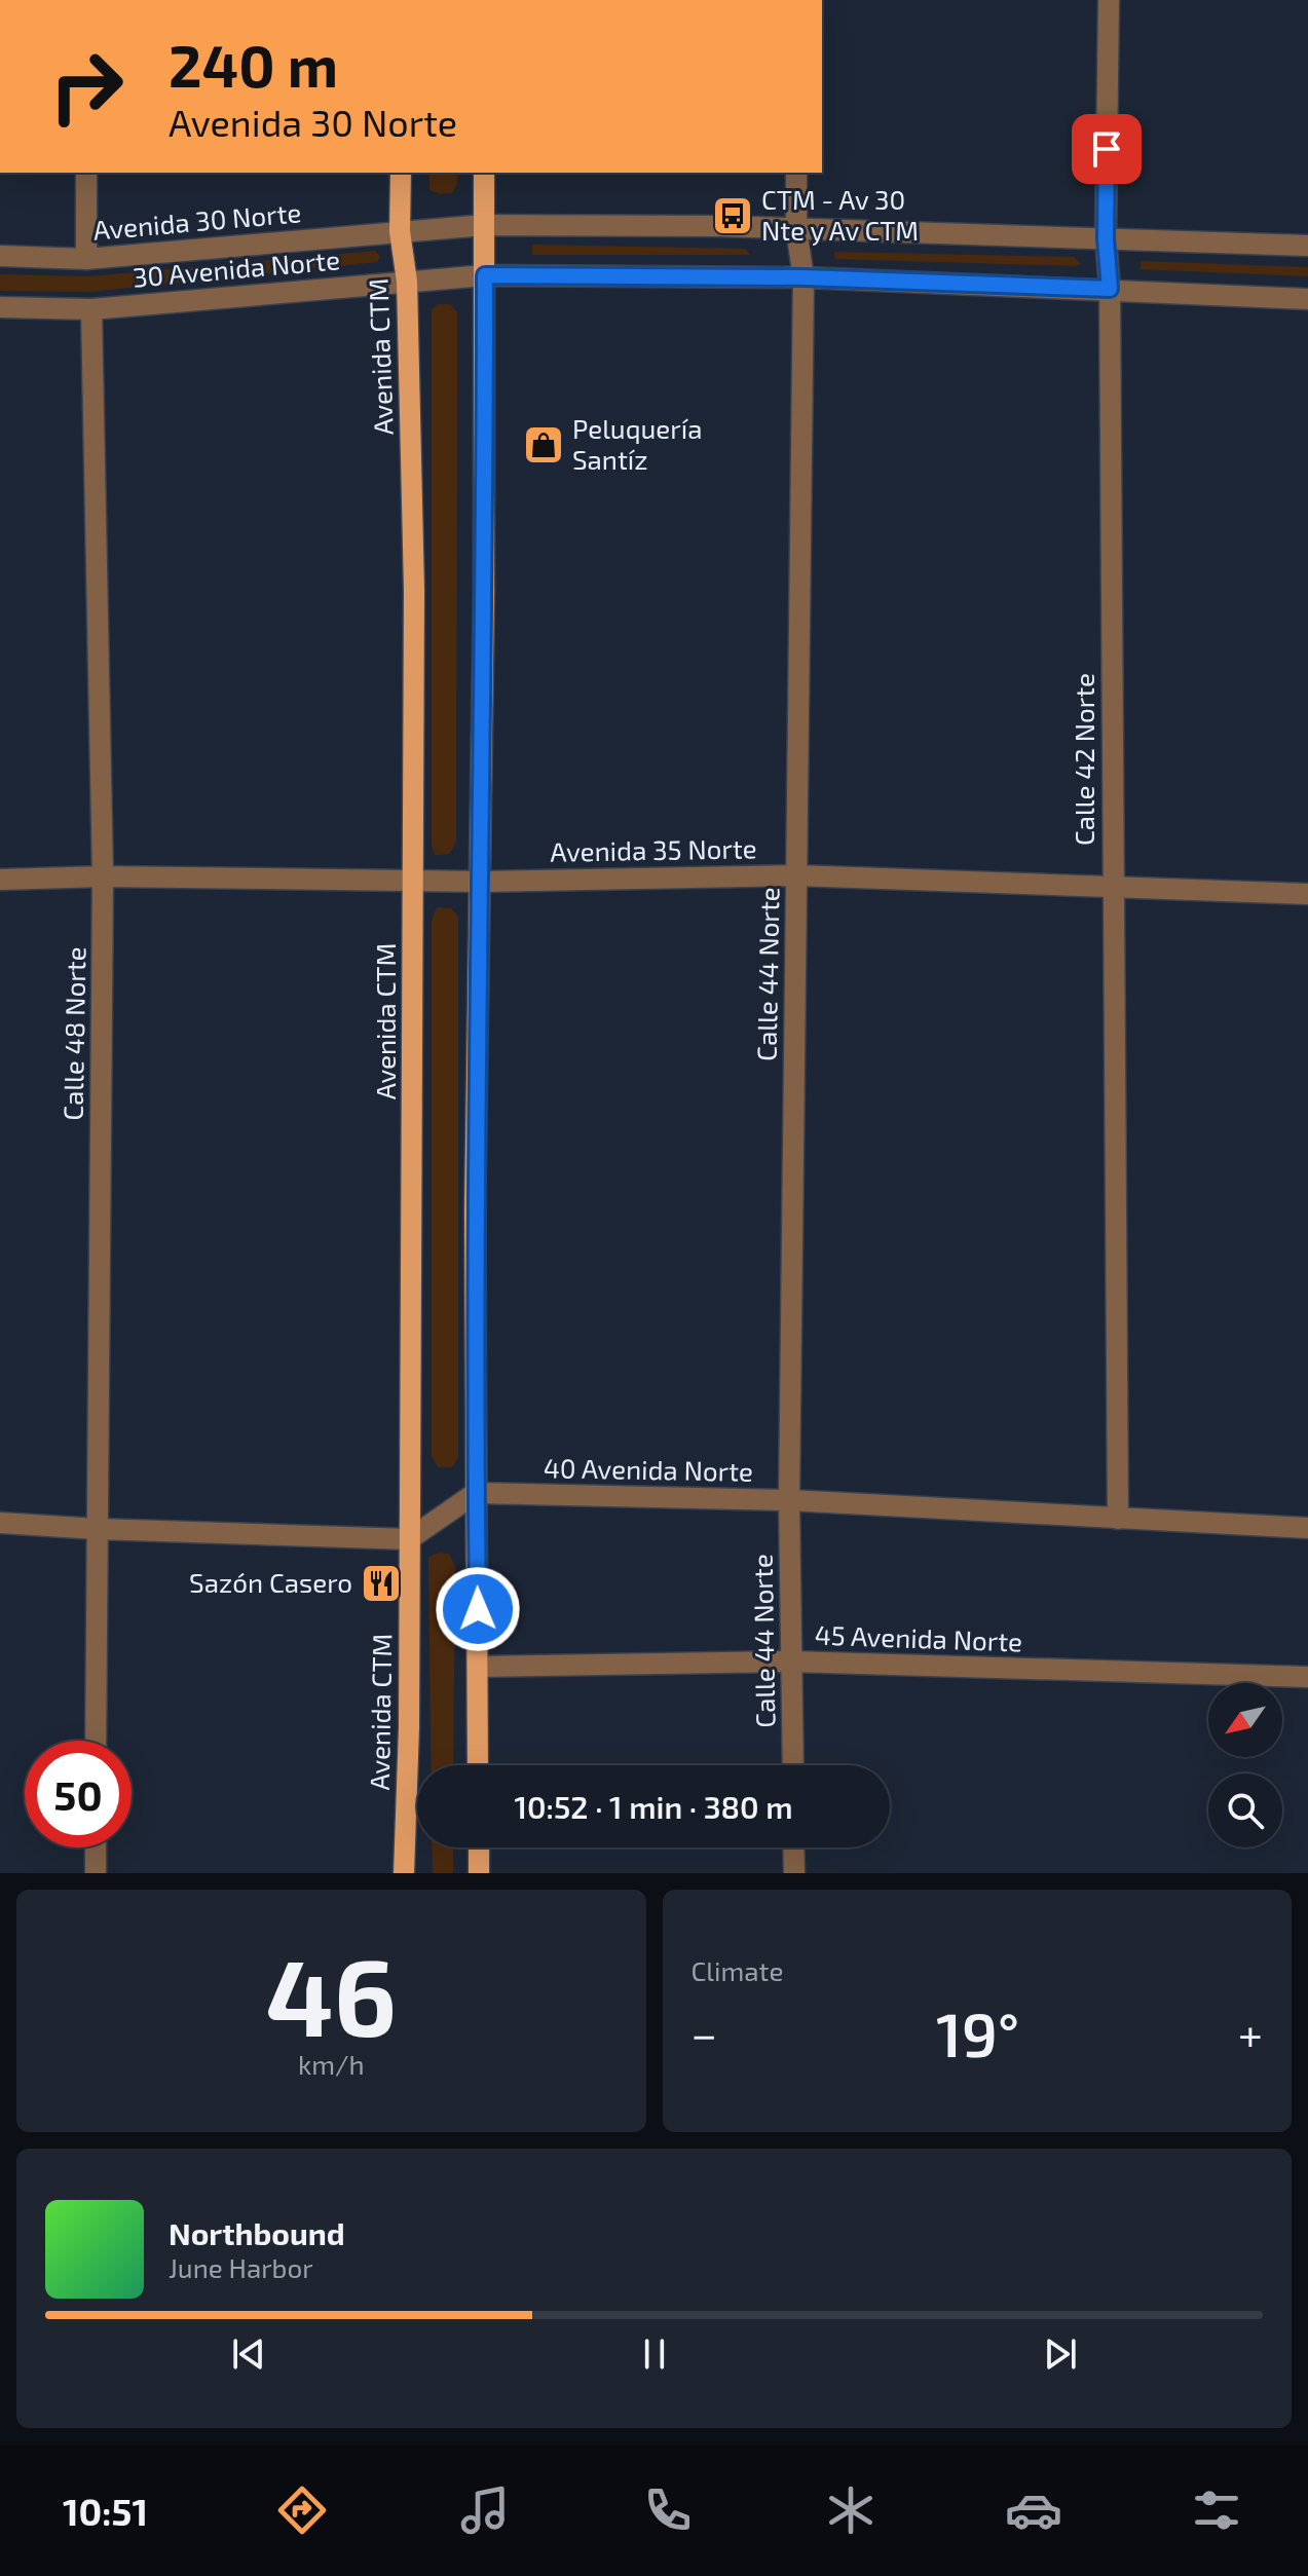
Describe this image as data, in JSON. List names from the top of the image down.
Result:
{
  "streets": {
    "main road": ["Avenida CTM"],
    "street": [
      "Avenida 30 Norte",
      "30 Avenida Norte",
      "Calle 42 Norte",
      "Avenida 35 Norte",
      "Calle 44 Norte",
      "Calle 48 Norte",
      "40 Avenida Norte",
      "45 Avenida Norte"
    ]
  },
  "crossings": [
    ["Avenida 30 Norte", "Avenida CTM"],
    ["30 Avenida Norte", "Avenida CTM"],
    ["30 Avenida Norte", "Calle 48 Norte"],
    ["Avenida CTM", "Avenida 35 Norte"],
    ["Calle 42 Norte", "Avenida 35 Norte"],
    ["Calle 42 Norte", "40 Avenida Norte"],
    ["Avenida 35 Norte", "Calle 44 Norte"],
    ["Avenida 35 Norte", "Calle 48 Norte"],
    ["Calle 44 Norte", "40 Avenida Norte"],
    ["Calle 44 Norte", "45 Avenida Norte"]
  ],
  "places": {
    "bus stop": ["CTM - Av 30 Nte y Av CTM"],
    "shop": ["Peluquería Santíz"],
    "restaurant": ["Sazón Casero"]
  },
  "north": "bottom left",
  "page": {
    "turn": ["240 m", "Avenida 30 Norte"],
    "limit": "50",
    "trip": "10:52 · 1 min · 380 m",
    "tile": [
      ["46", "km/h"],
      "Climate"
    ],
    "heat": ["−", "19°", "+"],
    "song": ["Northbound", "June Harbor"],
    "tabs": "10:51"
  }
}
